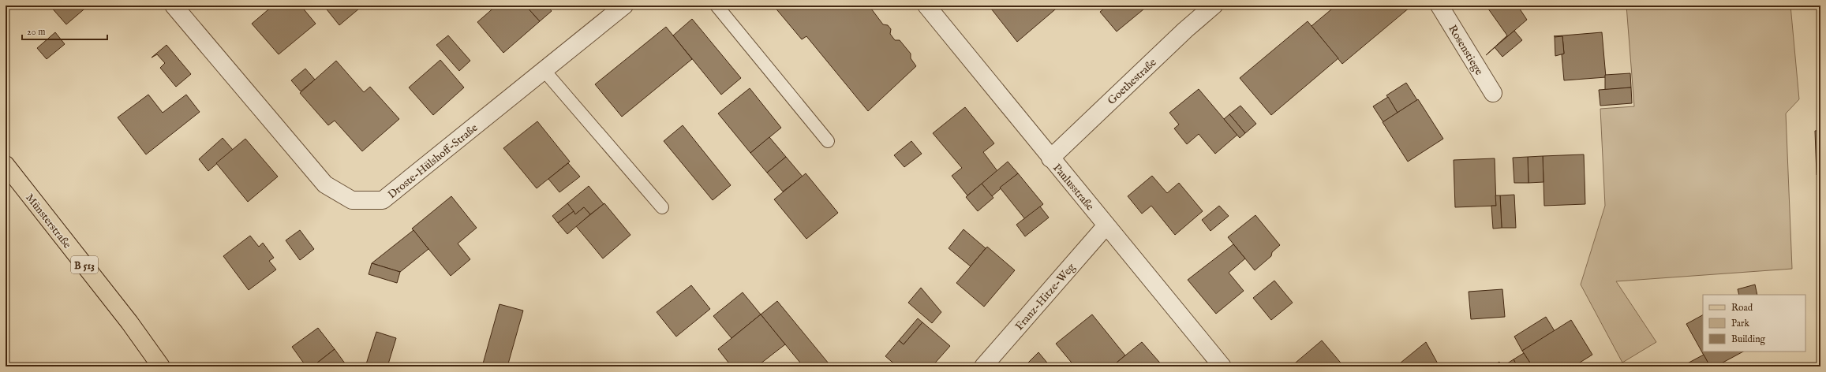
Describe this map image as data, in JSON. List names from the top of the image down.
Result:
{
  "streets": {
    "main road": ["Münsterstraße", "B 513"],
    "street": [
      "Rosenstiege",
      "Goethestraße",
      "Droste-Hülshoff-Straße",
      "Paulusstraße",
      "Franz-Hitze-Weg"
    ]
  },
  "crossings": [
    ["Goethestraße", "Paulusstraße"],
    ["Paulusstraße", "Franz-Hitze-Weg"]
  ],
  "legend": ["Road", "Park", "Building"],
  "scale_bar": "20 m"
}
